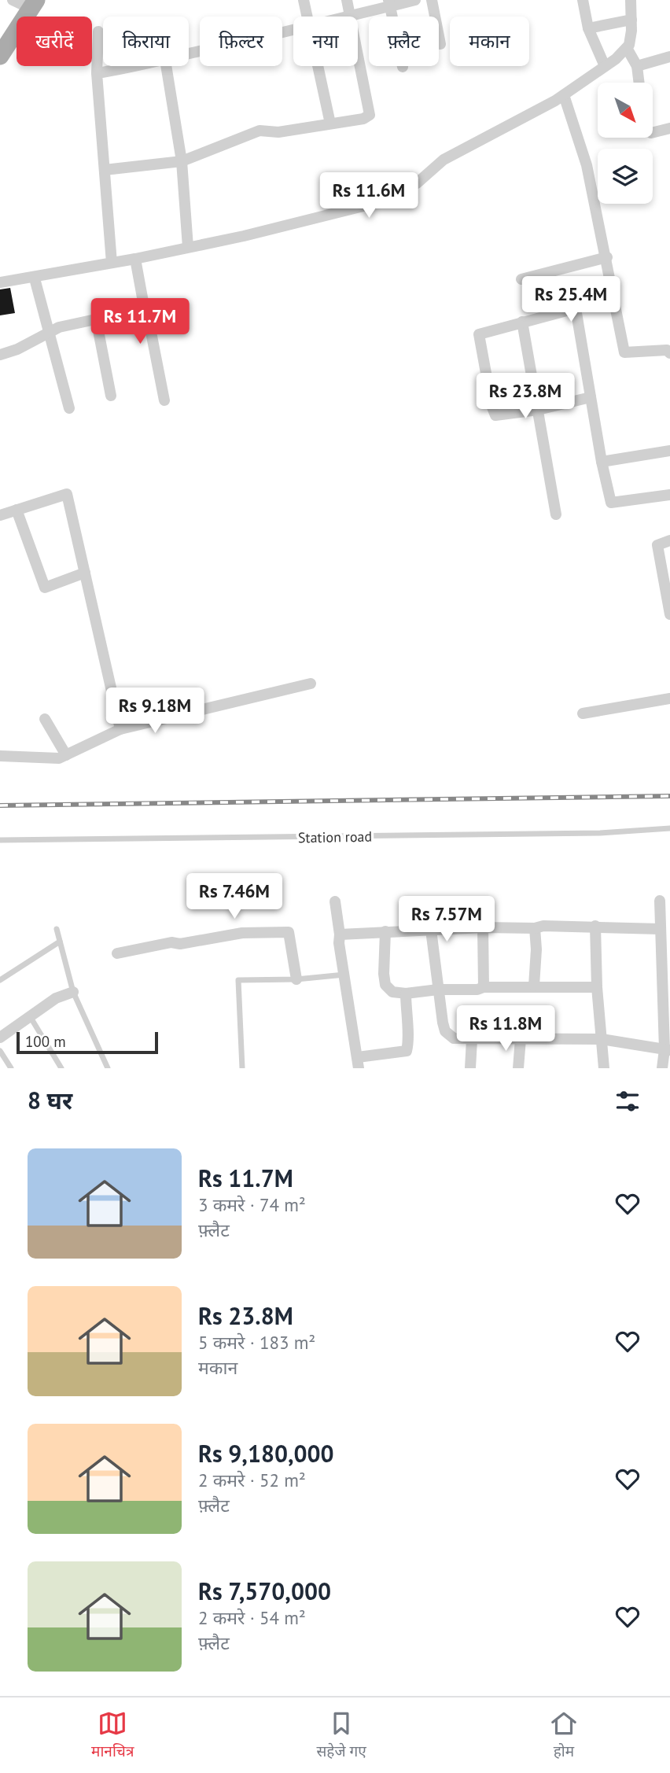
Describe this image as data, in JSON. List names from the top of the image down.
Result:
{
  "streets": {
    "lane": ["Station road"]
  },
  "scale_bar": "100 m",
  "north": "bottom right",
  "page": {
    "chip": [
      "खरीदें",
      "किराया",
      "फ़िल्टर",
      "नया",
      "फ़्लैट",
      "मकान"
    ],
    "price": [
      "Rs 11.6M",
      "Rs 25.4M",
      "Rs 11.7M",
      "Rs 23.8M",
      "Rs 9.18M",
      "Rs 7.46M",
      "Rs 7.57M",
      "Rs 11.8M"
    ],
    "scale": "100 m",
    "heading": "8 घर",
    "list": [
      {
        "name": "Rs 11.7M",
        "note": "3 कमरे · 74 m² · फ़्लैट"
      },
      {
        "name": "Rs 23.8M",
        "note": "5 कमरे · 183 m² · मकान"
      },
      {
        "name": "Rs 9,180,000",
        "note": "2 कमरे · 52 m² · फ़्लैट"
      },
      {
        "name": "Rs 7,570,000",
        "note": "2 कमरे · 54 m² · फ़्लैट"
      }
    ],
    "tabs": ["मानचित्र", "सहेजे गए", "होम"]
  }
}
